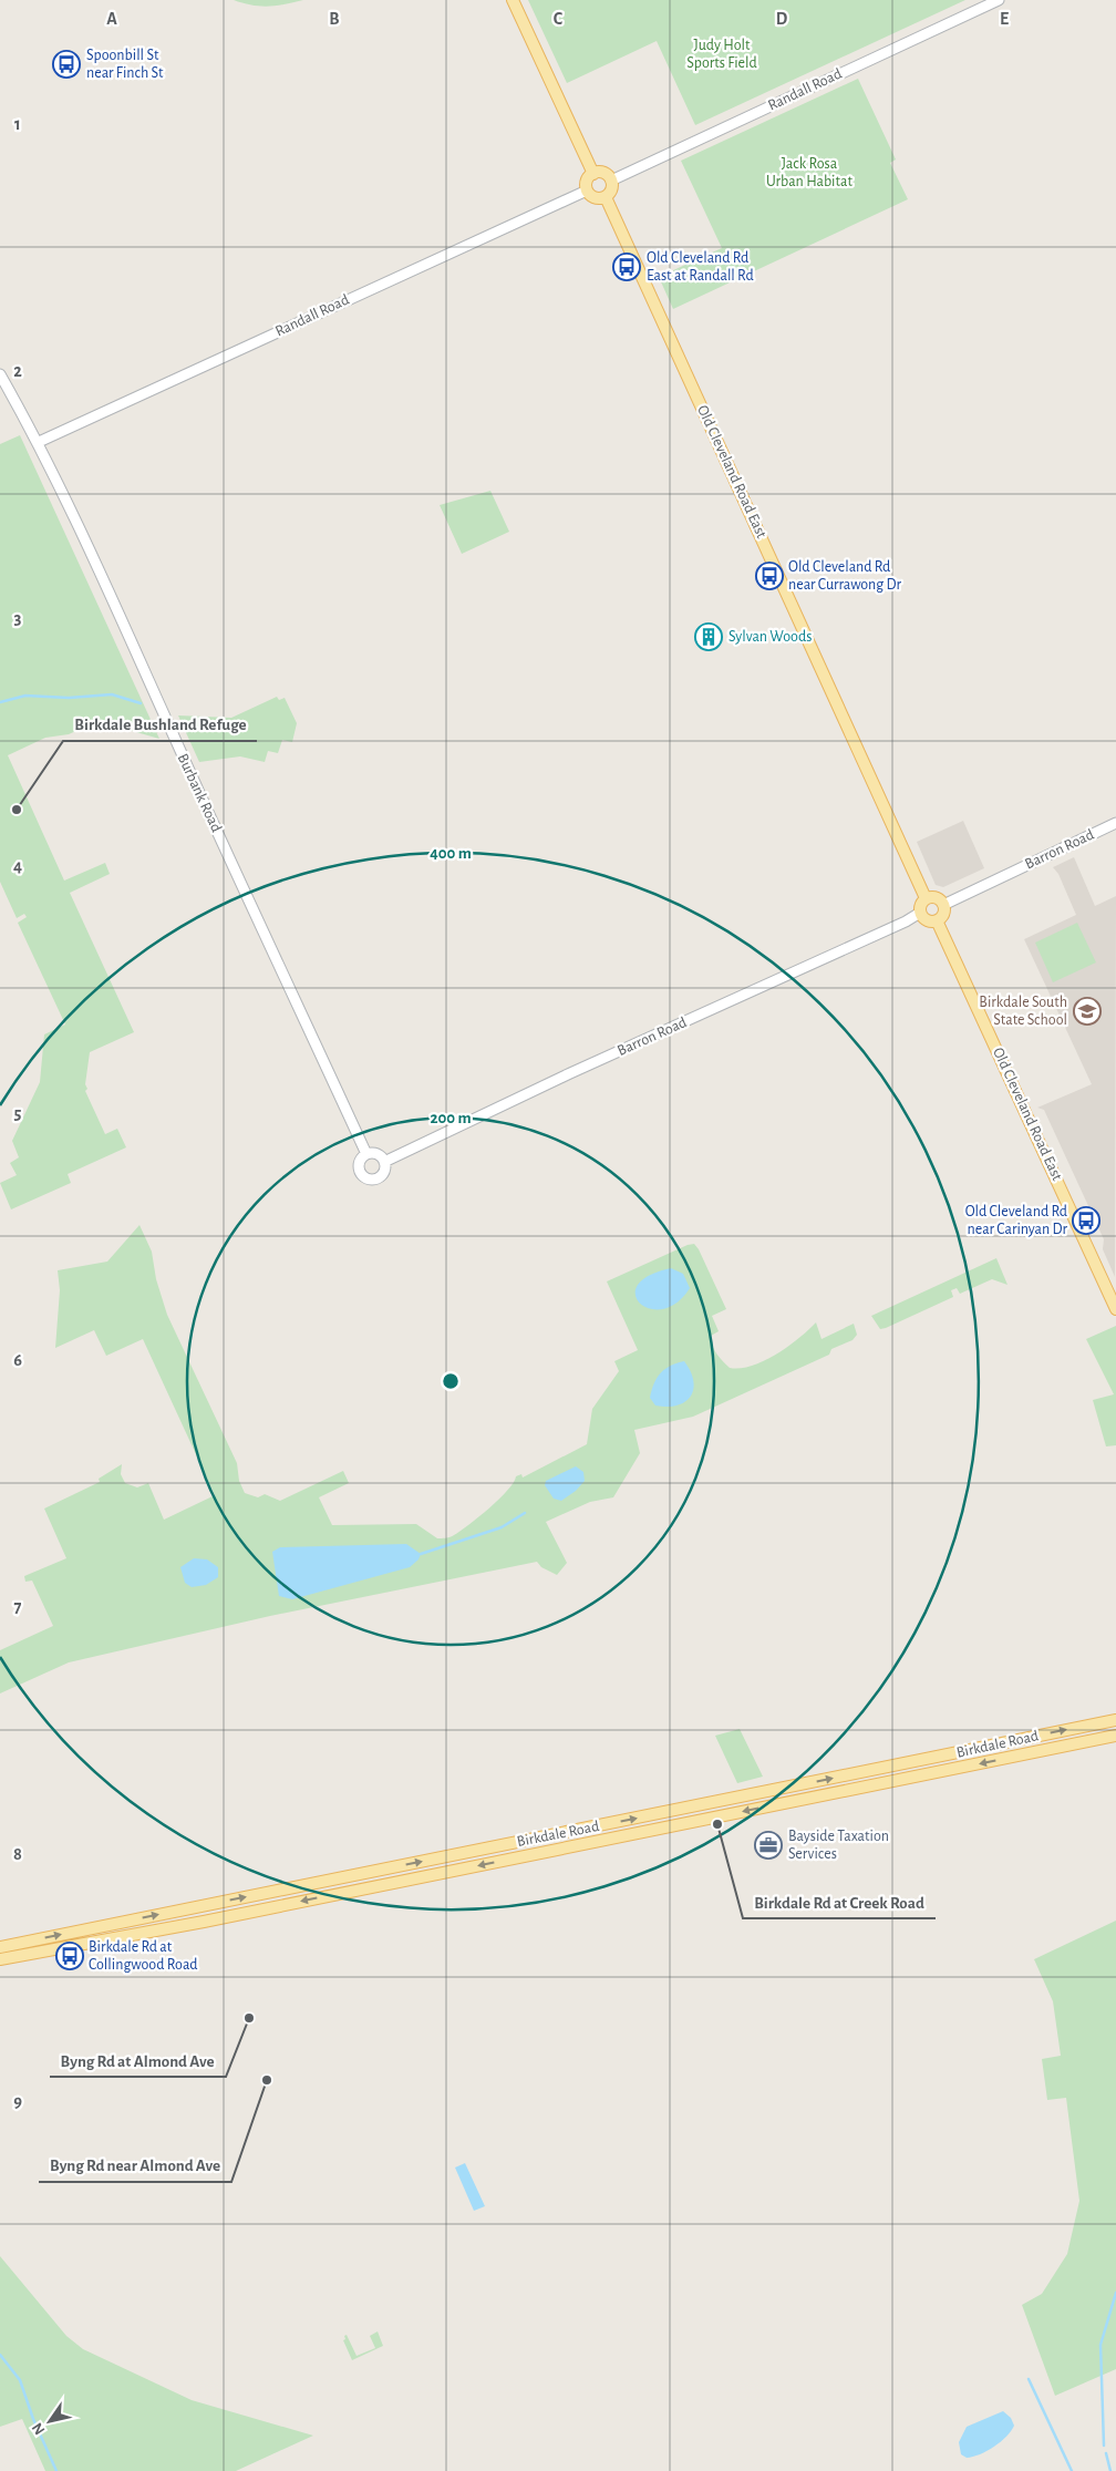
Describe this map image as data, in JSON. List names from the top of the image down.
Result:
{
  "streets": {
    "main road": ["Old Cleveland Road East", "Birkdale Road"],
    "street": ["Randall Road", "Burbank Road", "Barron Road"]
  },
  "crossings": [
    ["Randall Road", "Old Cleveland Road East"],
    ["Randall Road", "Burbank Road"],
    ["Old Cleveland Road East", "Barron Road"],
    ["Burbank Road", "Barron Road"]
  ],
  "parks": ["Judy Holt Sports Field", "Jack Rosa Urban Habitat"],
  "places": {
    "bus stop": [
      "Spoonbill St near Finch St",
      "Old Cleveland Rd East at Randall Rd",
      "Old Cleveland Rd near Currawong Dr",
      "Old Cleveland Rd near Carinyan Dr",
      "Birkdale Rd at Collingwood Road"
    ],
    "building": ["Sylvan Woods"],
    "other": [
      "Birkdale Bushland Refuge",
      "Birkdale Rd at Creek Road",
      "Byng Rd at Almond Ave",
      "Byng Rd near Almond Ave"
    ],
    "school or university": ["Birkdale South State School"],
    "office": ["Bayside Taxation Services"]
  },
  "north": "bottom left",
  "grid": {
    "columns": [
      "A",
      "B",
      "C",
      "D",
      "E"
    ],
    "rows": [
      "1",
      "2",
      "3",
      "4",
      "5",
      "6",
      "7",
      "8",
      "9"
    ]
  },
  "rings": ["400 m", "200 m"]
}
